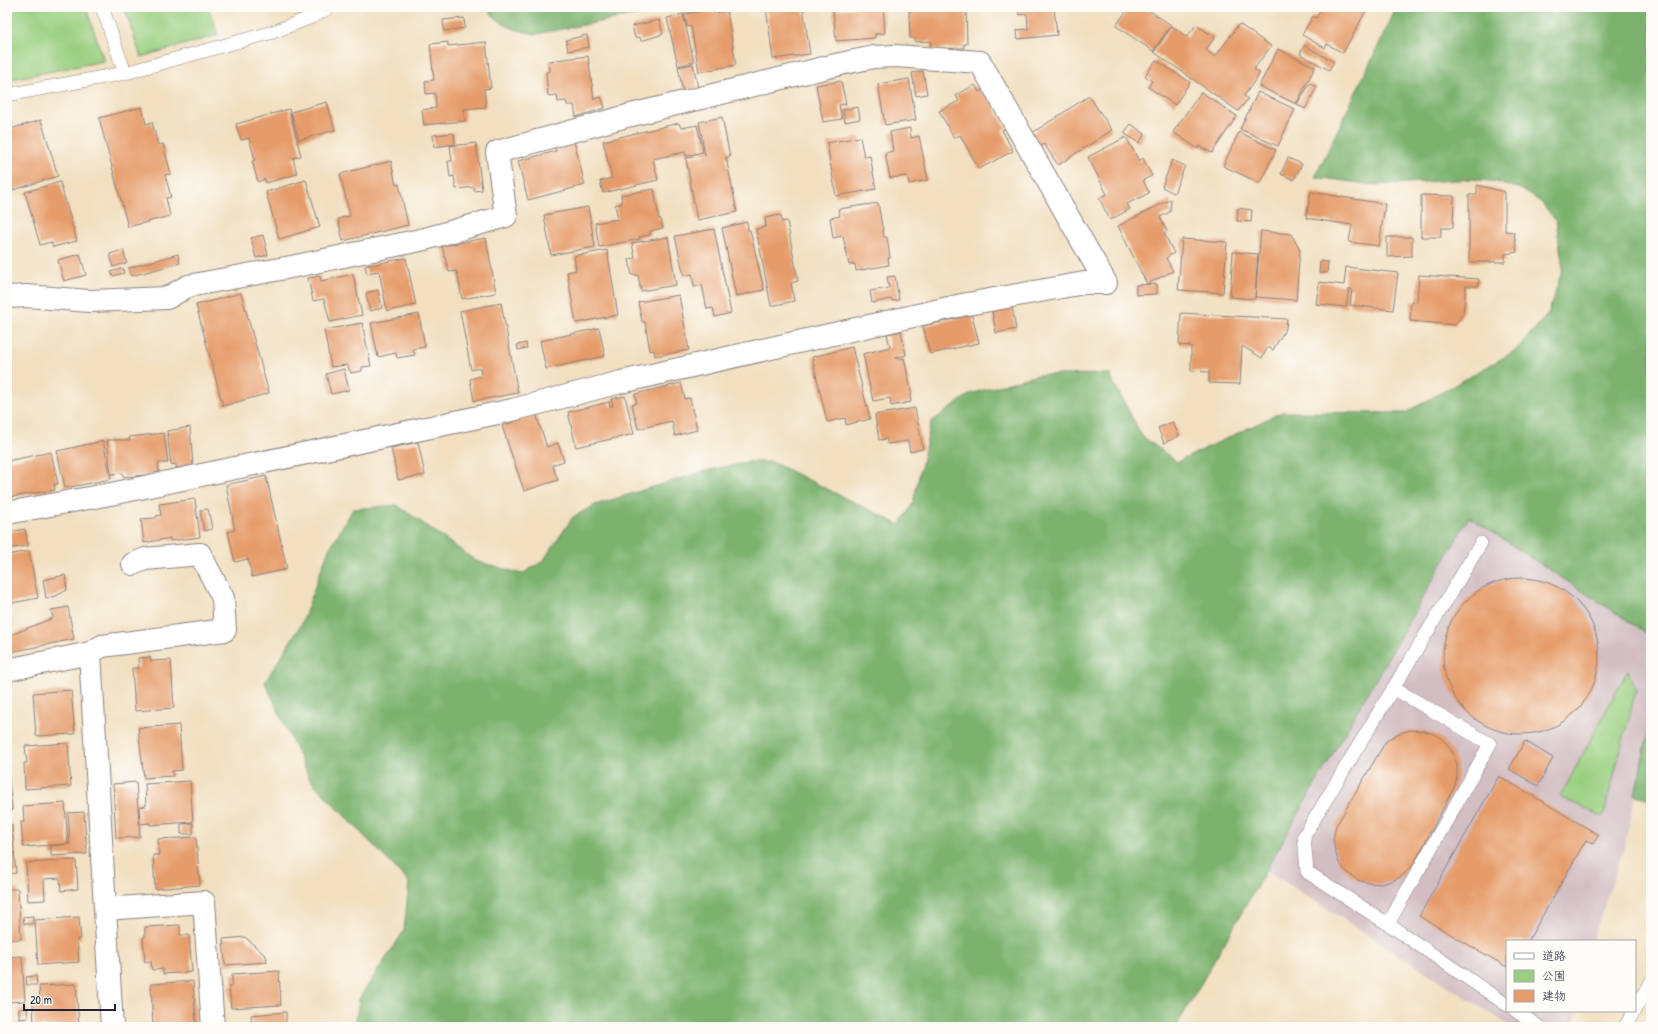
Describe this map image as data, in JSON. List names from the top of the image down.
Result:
{
  "legend": ["道路", "公園", "建物"],
  "scale_bar": "20 m"
}
